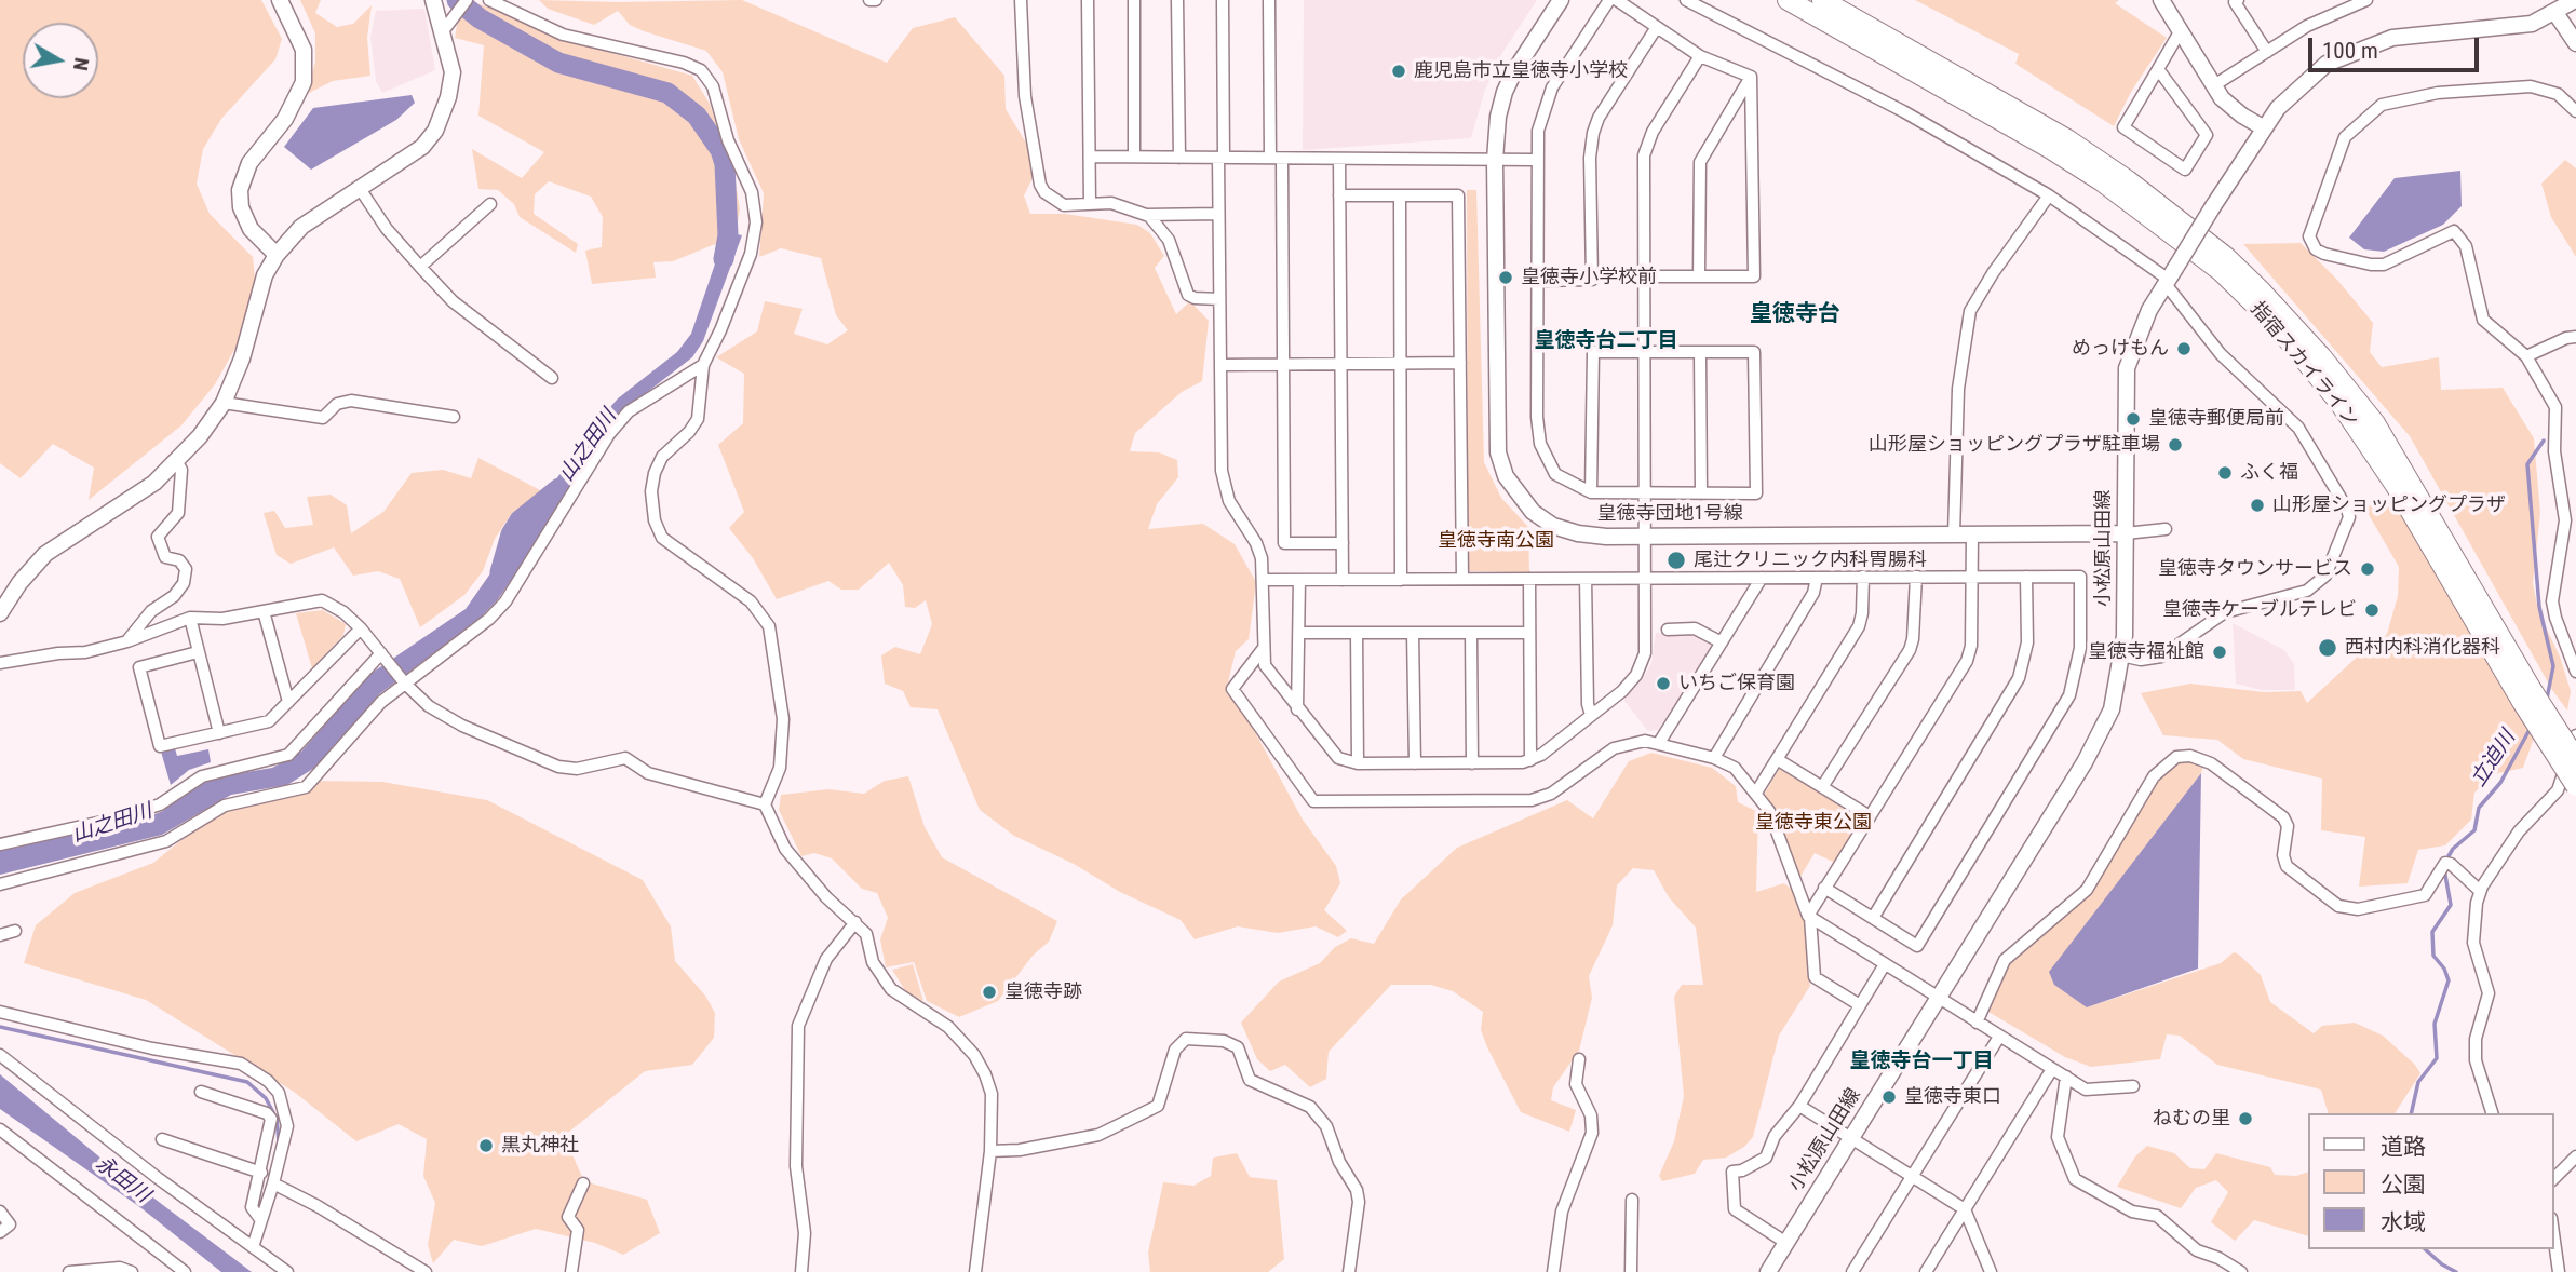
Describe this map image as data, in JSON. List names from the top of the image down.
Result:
{
  "streets": {
    "main road": ["指宿スカイライン"],
    "street": ["皇徳寺団地1号線", "小松原山田線"]
  },
  "crossings": [
    ["皇徳寺団地1号線", "小松原山田線"]
  ],
  "districts": ["皇徳寺台", "皇徳寺台二丁目", "皇徳寺台一丁目"],
  "water": ["山之田川", "立迫川", "永田川"],
  "parks": ["皇徳寺南公園", "皇徳寺東公園"],
  "places": [
    "鹿児島市立皇徳寺小学校",
    "皇徳寺小学校前",
    "めっけもん",
    "皇徳寺郵便局前",
    "山形屋ショッピングプラザ駐車場",
    "ふく福",
    "山形屋ショッピングプラザ",
    "尾辻クリニック内科胃腸科",
    "皇徳寺タウンサービス",
    "皇徳寺ケーブルテレビ",
    "西村内科消化器科",
    "皇徳寺福祉館",
    "いちご保育園",
    "皇徳寺跡",
    "皇徳寺東口",
    "ねむの里",
    "黒丸神社"
  ],
  "legend": ["道路", "公園", "水域"],
  "scale_bar": "100 m",
  "north": "right"
}
